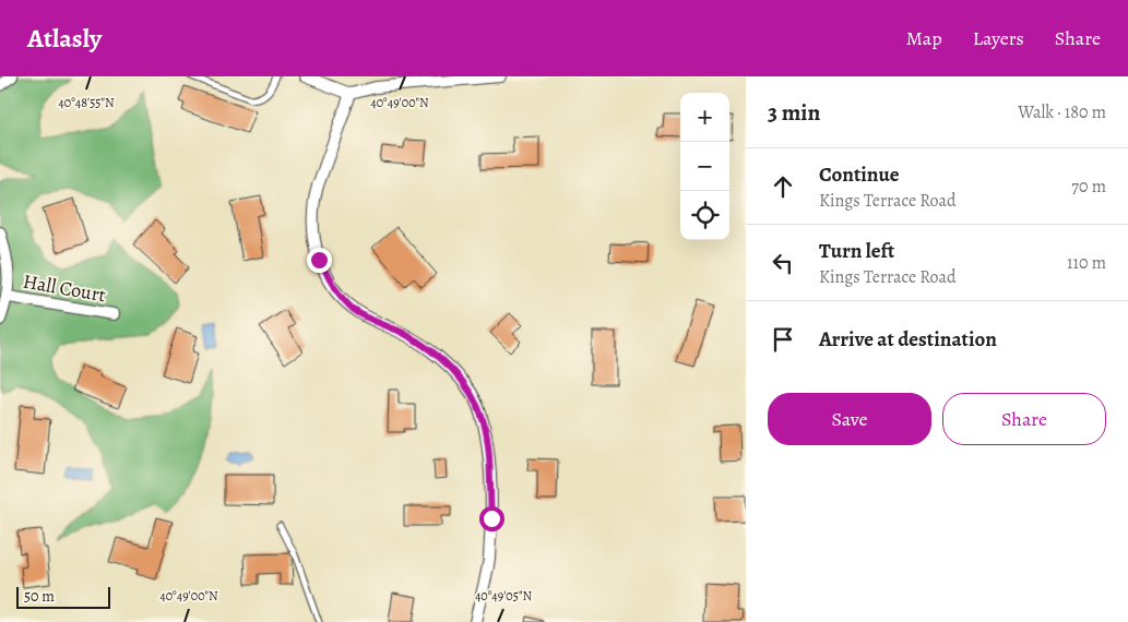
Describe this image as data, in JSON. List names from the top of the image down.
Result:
{
  "streets": {
    "street": ["Hall Court"]
  },
  "scale_bar": "50 m",
  "page": {
    "header": "Atlasly",
    "nav": ["Map", "Layers", "Share"],
    "heading": ["3 min", "Walk · 180 m"],
    "map_buttons": ["+", "−"],
    "list": [
      ["Continue", "Kings Terrace Road", "70 m"],
      ["Turn left", "Kings Terrace Road", "110 m"],
      "Arrive at destination"
    ],
    "buttons": ["Save", "Share"],
    "scale": "50 m"
  },
  "coordinates": ["40°48'55\"N", "40°49'00\"N", "40°49'05\"N"]
}
